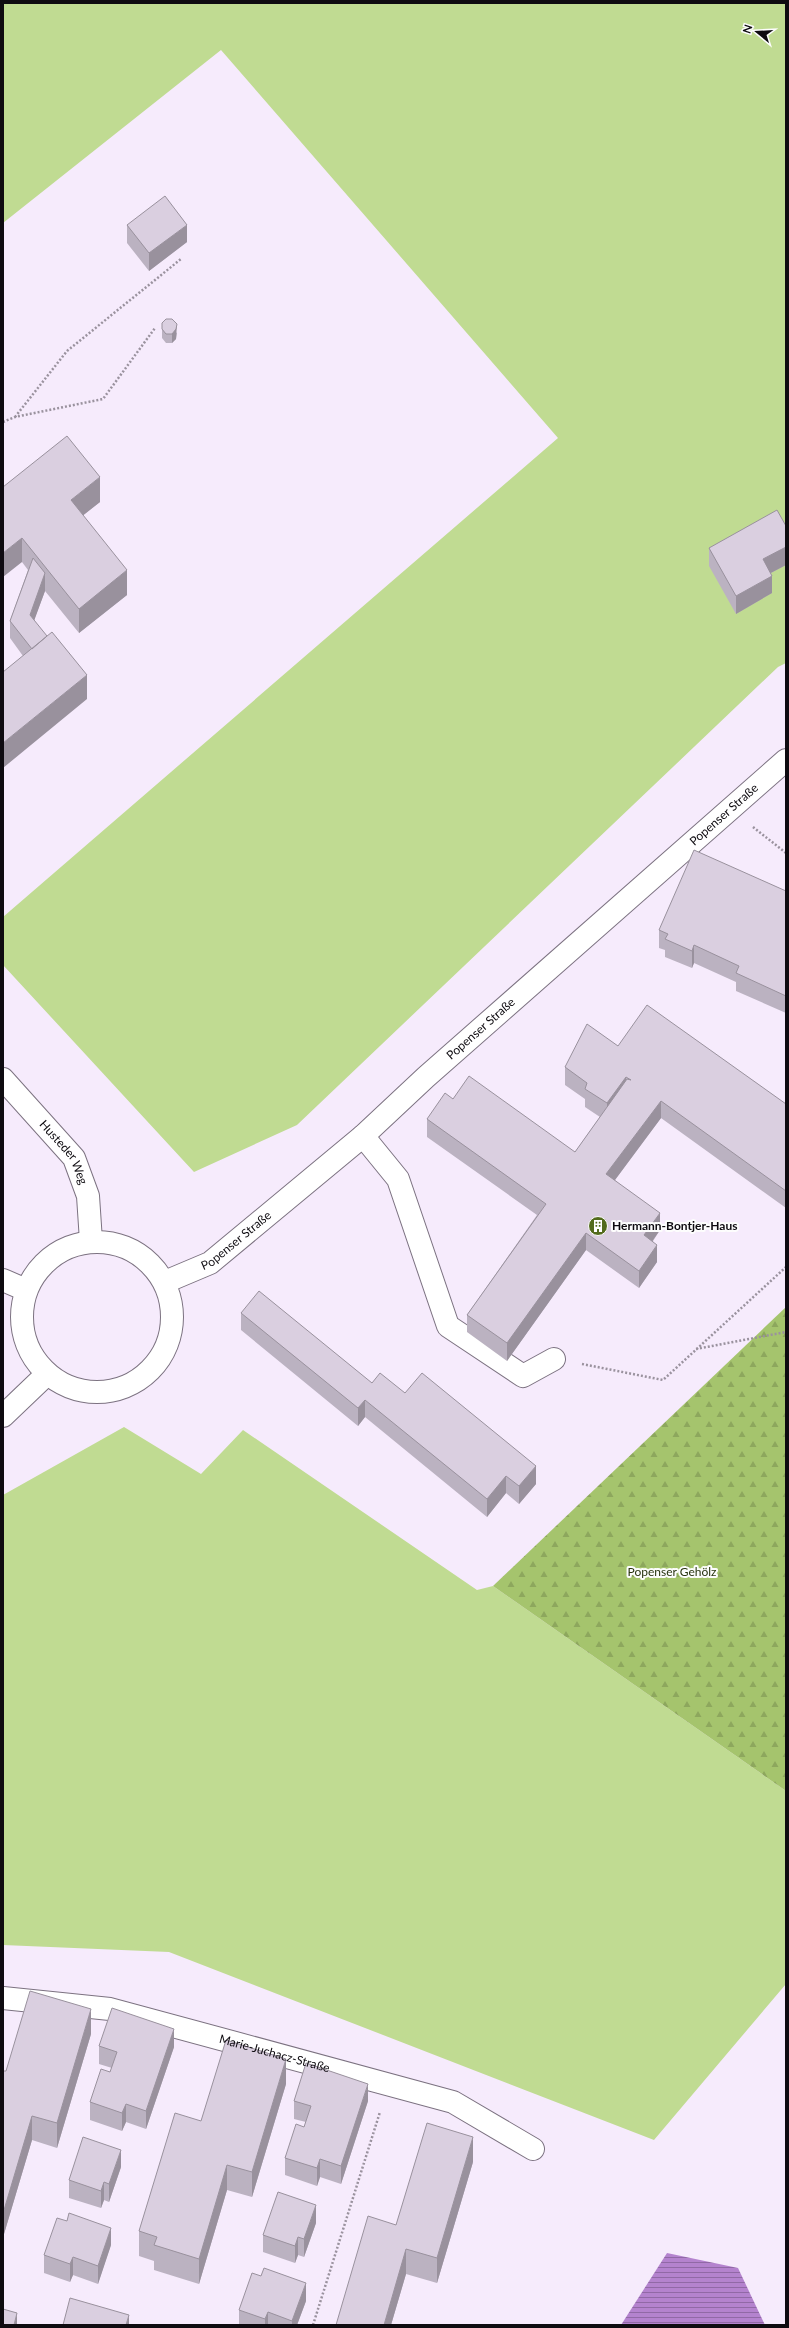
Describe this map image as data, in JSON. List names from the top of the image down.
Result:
{
  "streets": {
    "street": ["Popenser Straße", "Husteder Weg", "Marie-Juchacz-Straße"]
  },
  "parks": ["Popenser Gehölz"],
  "places": {
    "building": ["Hermann-Bontjer-Haus"]
  },
  "north": "left"
}
